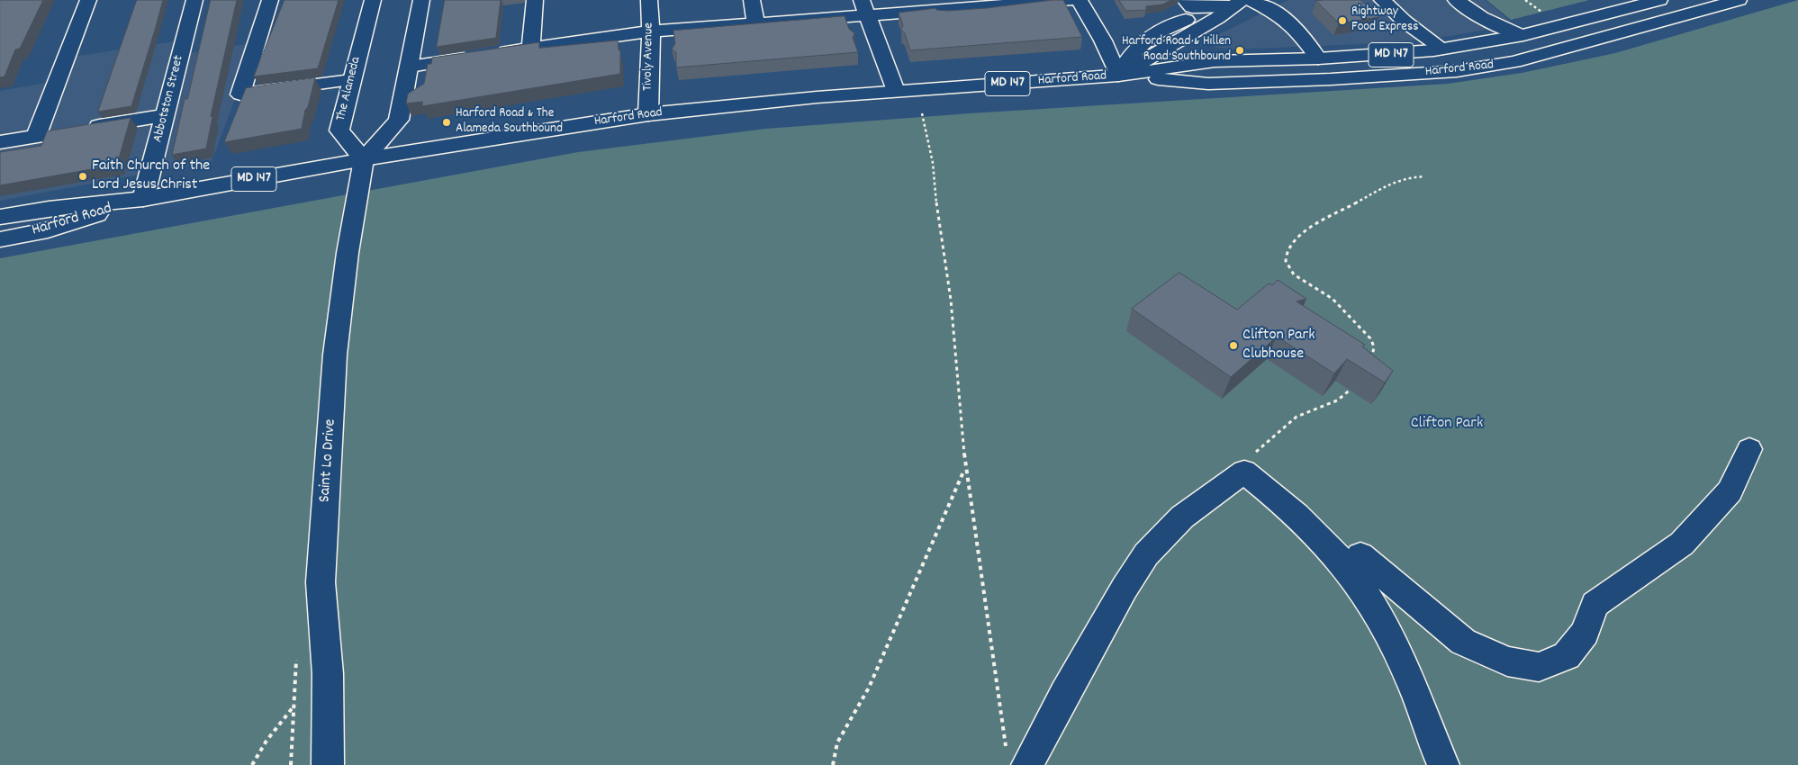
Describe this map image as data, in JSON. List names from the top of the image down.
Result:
{
  "streets": {
    "main road": [
      "MD 147",
      "Tivoly Avenue",
      "Harford Road",
      "The Alameda",
      "Abbotston Street",
      "Saint Lo Drive"
    ]
  },
  "crossings": [
    ["Tivoly Avenue", "Harford Road"],
    ["Harford Road", "The Alameda"],
    ["Harford Road", "Abbotston Street"],
    ["Harford Road", "Saint Lo Drive"],
    ["The Alameda", "Saint Lo Drive"]
  ],
  "parks": ["Clifton Park"],
  "places": [
    "Rightway Food Express",
    "Harford Road & Hillen Road Southbound",
    "Harford Road & The Alameda Southbound",
    "Faith Church of the Lord Jesus Christ",
    "Clifton Park Clubhouse"
  ]
}
